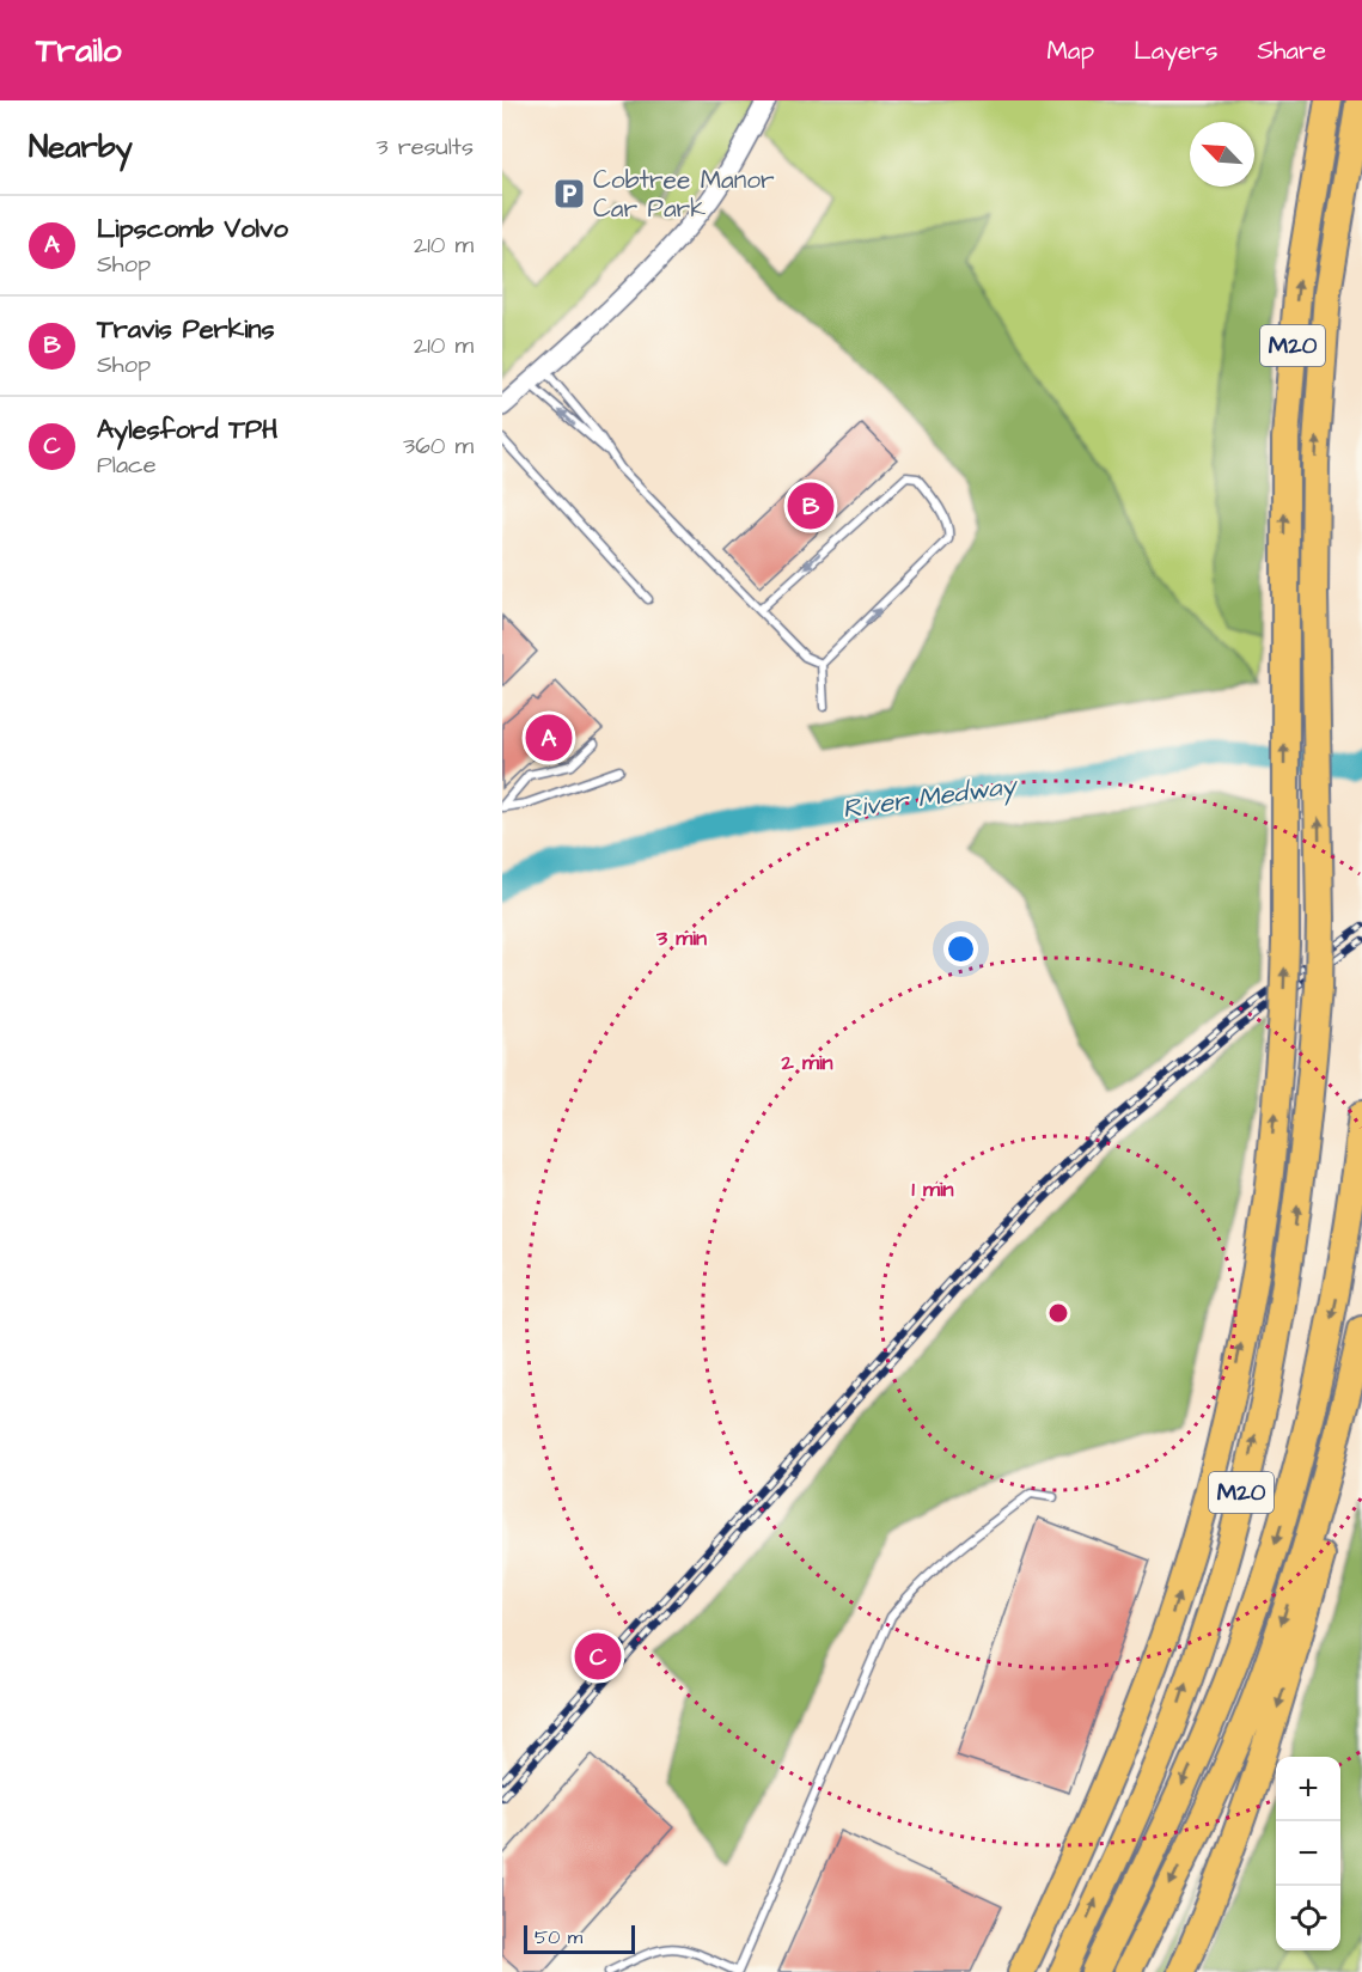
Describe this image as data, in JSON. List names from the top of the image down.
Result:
{
  "streets": {
    "highway": ["M20"]
  },
  "water": ["River Medway"],
  "places": {
    "parking": ["Cobtree Manor Car Park"]
  },
  "scale_bar": "50 m",
  "north": "top left",
  "page": {
    "header": "Trailo",
    "nav": ["Map", "Layers", "Share"],
    "heading": ["Nearby", "3 results"],
    "list": [
      {
        "mark": "A",
        "name": "Lipscomb Volvo",
        "note": "Shop",
        "value": "210 m"
      },
      {
        "mark": "B",
        "name": "Travis Perkins",
        "note": "Shop",
        "value": "210 m"
      },
      {
        "mark": "C",
        "name": "Aylesford TPH",
        "note": "Place",
        "value": "360 m"
      }
    ],
    "pins": ["B", "A", "C"],
    "map_buttons": ["+", "−"],
    "scale": "50 m"
  },
  "rings": ["3 min", "2 min", "1 min"]
}
